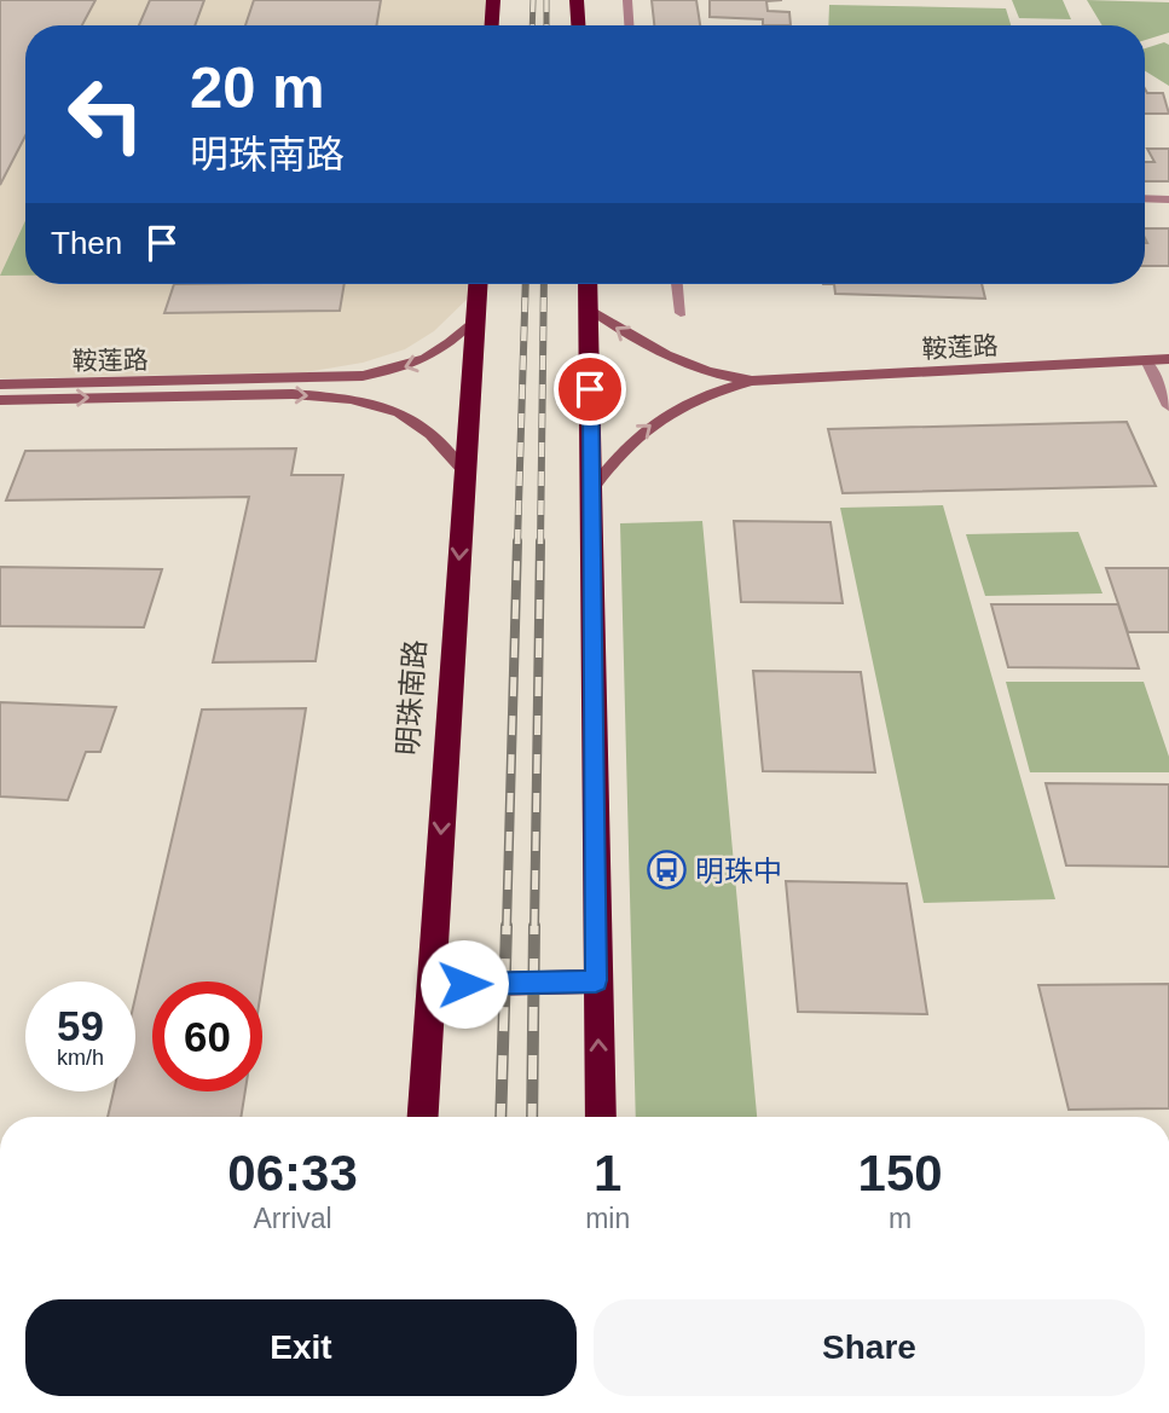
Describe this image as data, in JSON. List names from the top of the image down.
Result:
{
  "streets": {
    "highway": ["明珠南路"],
    "street": ["鞍莲路"]
  },
  "places": {
    "bus stop": ["明珠中"]
  },
  "page": {
    "turn": ["20 m", "明珠南路"],
    "then": "Then",
    "speed": "59 km/h",
    "limit": "60",
    "eta": [
      "06:33",
      "Arrival",
      "1",
      "min",
      "150",
      "m"
    ],
    "buttons": ["Exit", "Share"]
  }
}
